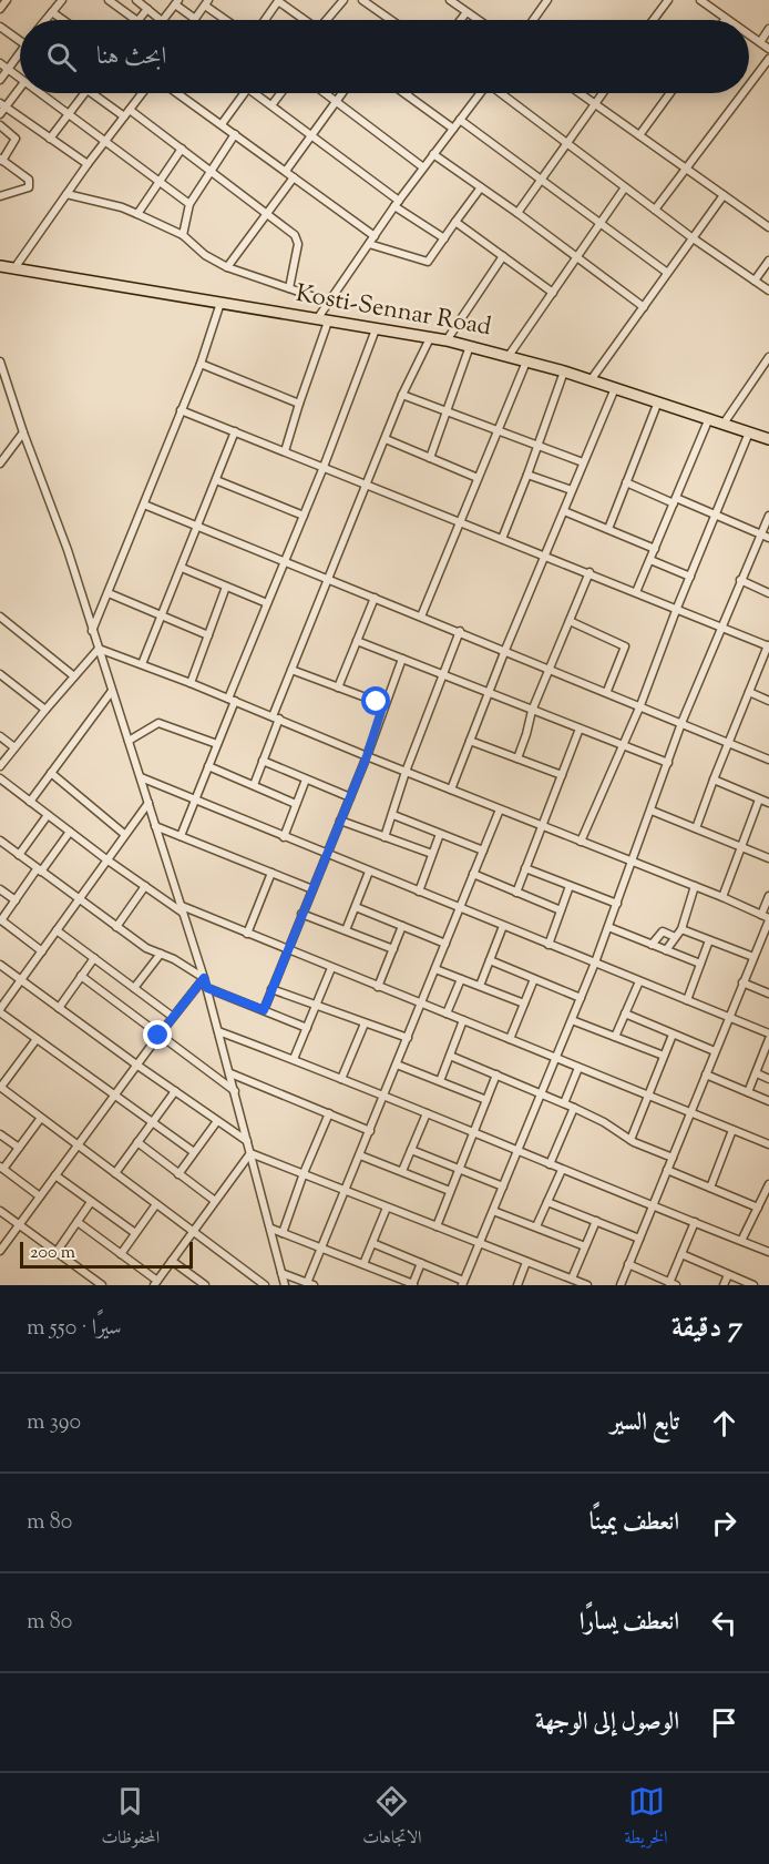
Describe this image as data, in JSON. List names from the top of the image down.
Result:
{
  "streets": {
    "highway": ["Kosti-Sennar Road"]
  },
  "scale_bar": "200 m",
  "page": {
    "search": "ابحث هنا",
    "scale": "200 m",
    "heading": ["7 دقيقة", "سيرًا · 550 m"],
    "list": [
      ["تابع السير", "390 m"],
      ["انعطف يمينًا", "80 m"],
      ["انعطف يسارًا", "80 m"],
      "الوصول إلى الوجهة"
    ],
    "nav": ["الخريطة", "الاتجاهات", "المحفوظات"]
  }
}
